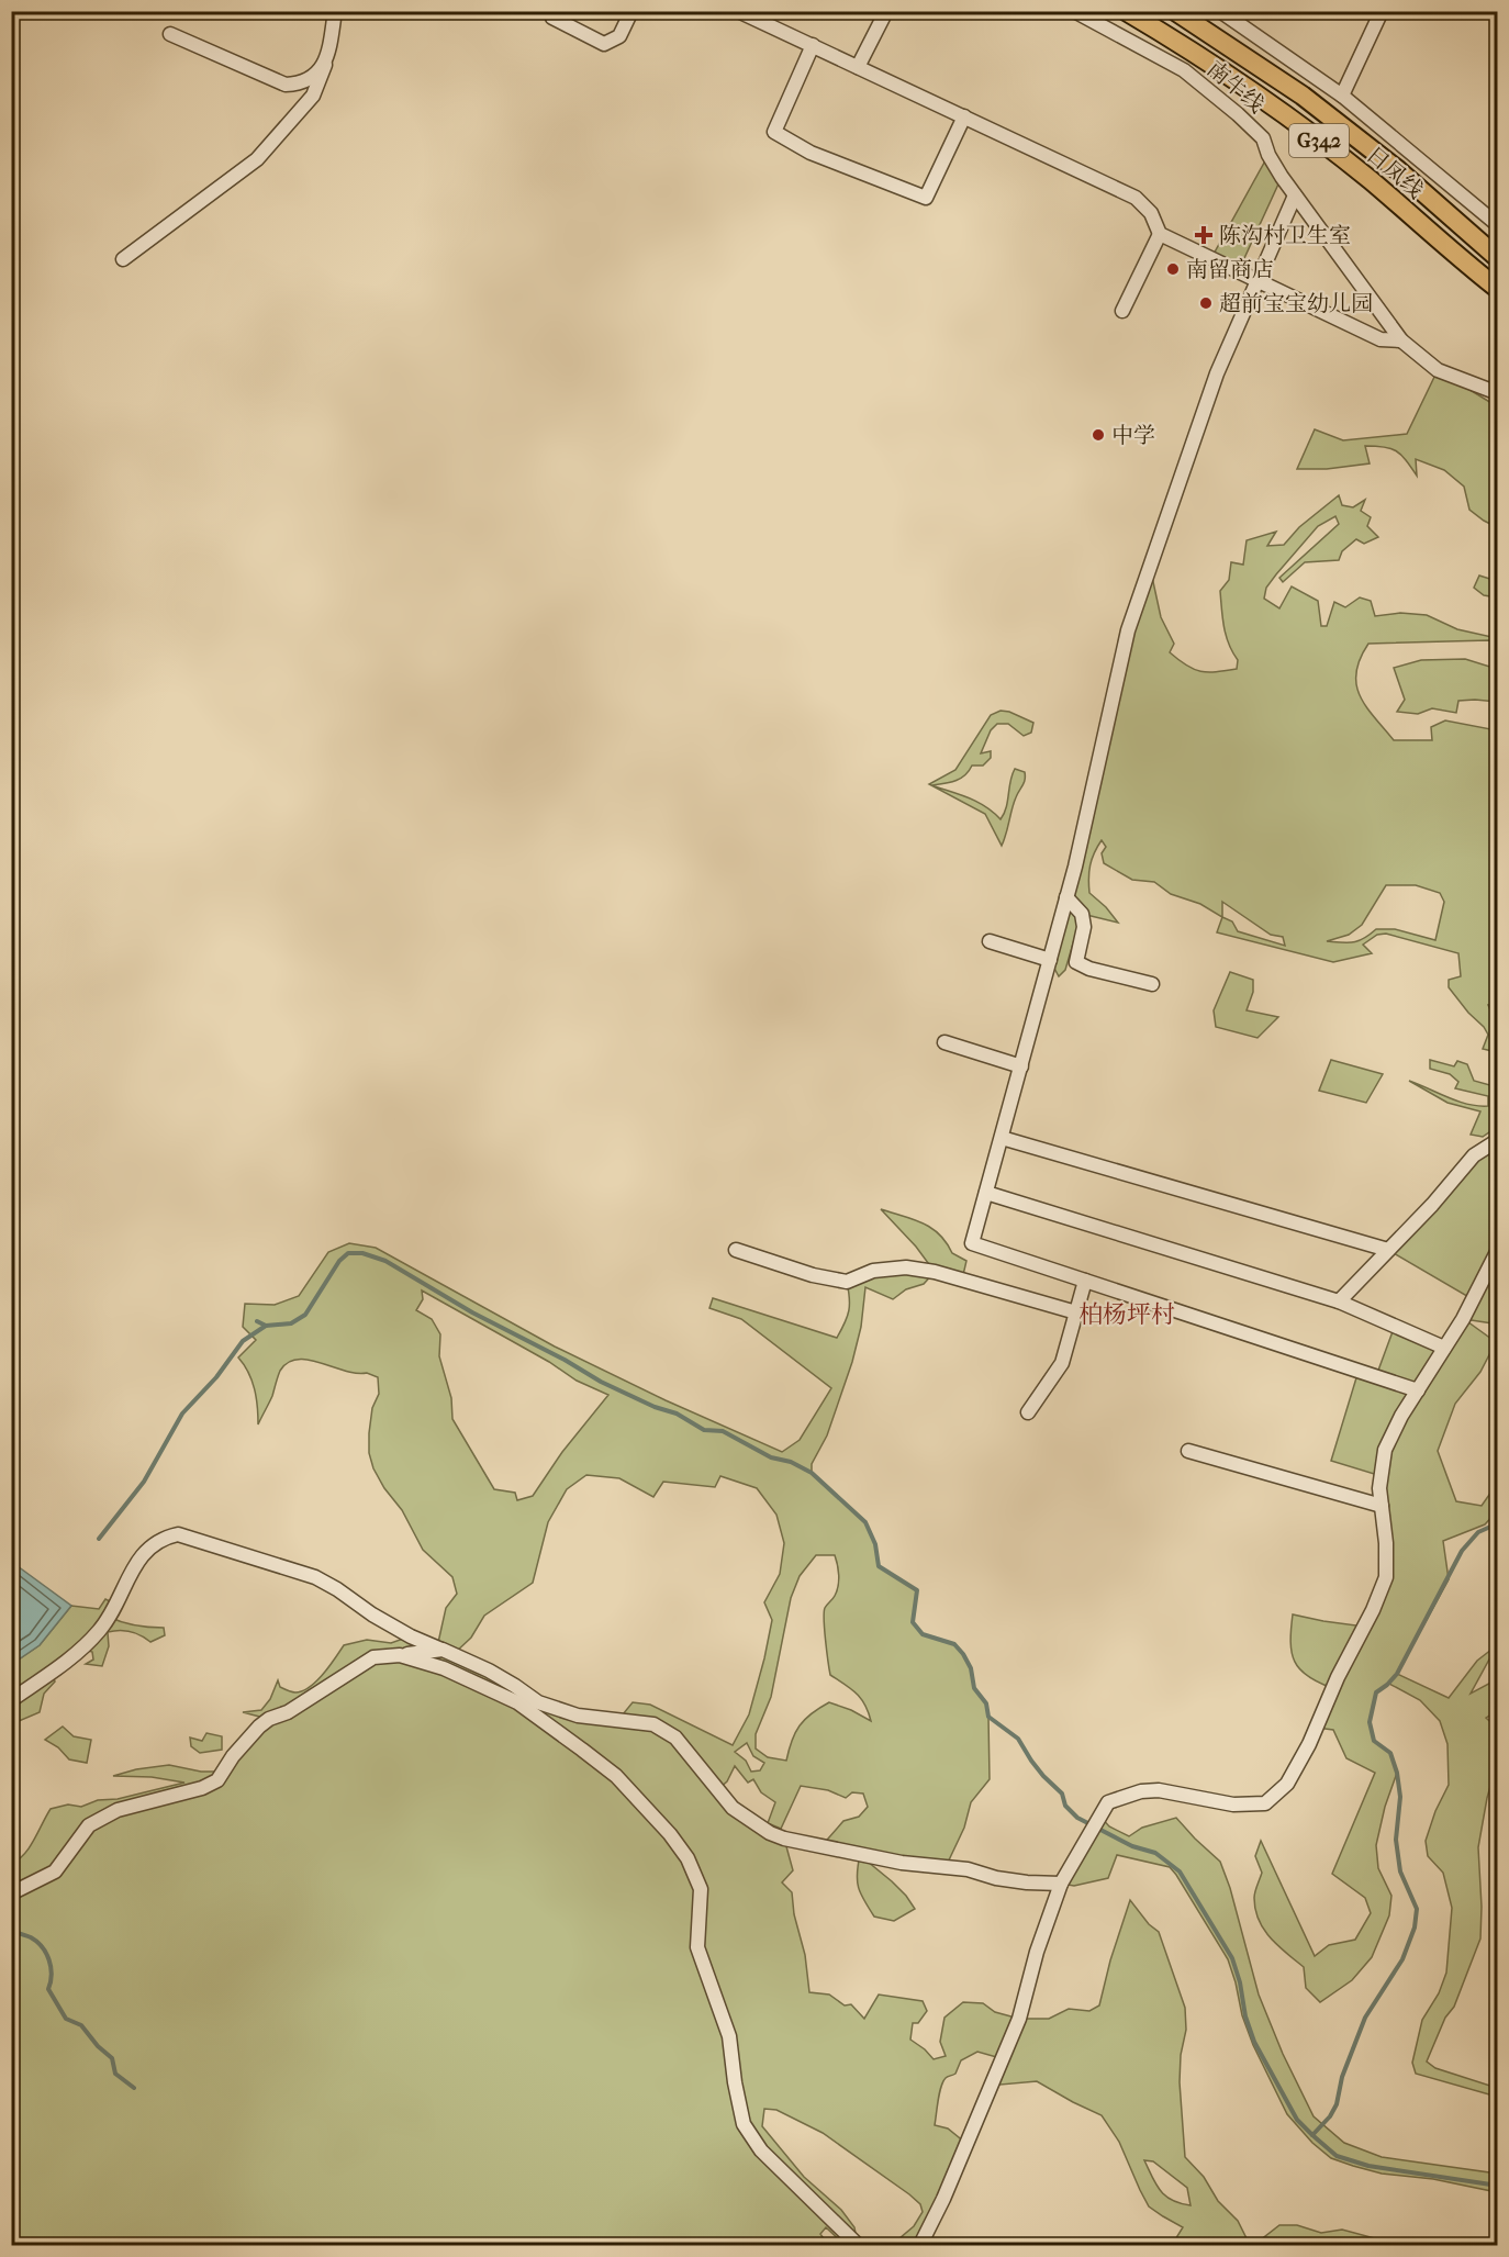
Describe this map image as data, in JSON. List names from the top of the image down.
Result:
{
  "streets": {
    "highway": ["G342", "日凤线"],
    "street": ["南牛线"]
  },
  "districts": ["柏杨坪村"],
  "places": {
    "health": ["陈沟村卫生室"],
    "other": ["南留商店", "超前宝宝幼儿园", "中学"]
  }
}
